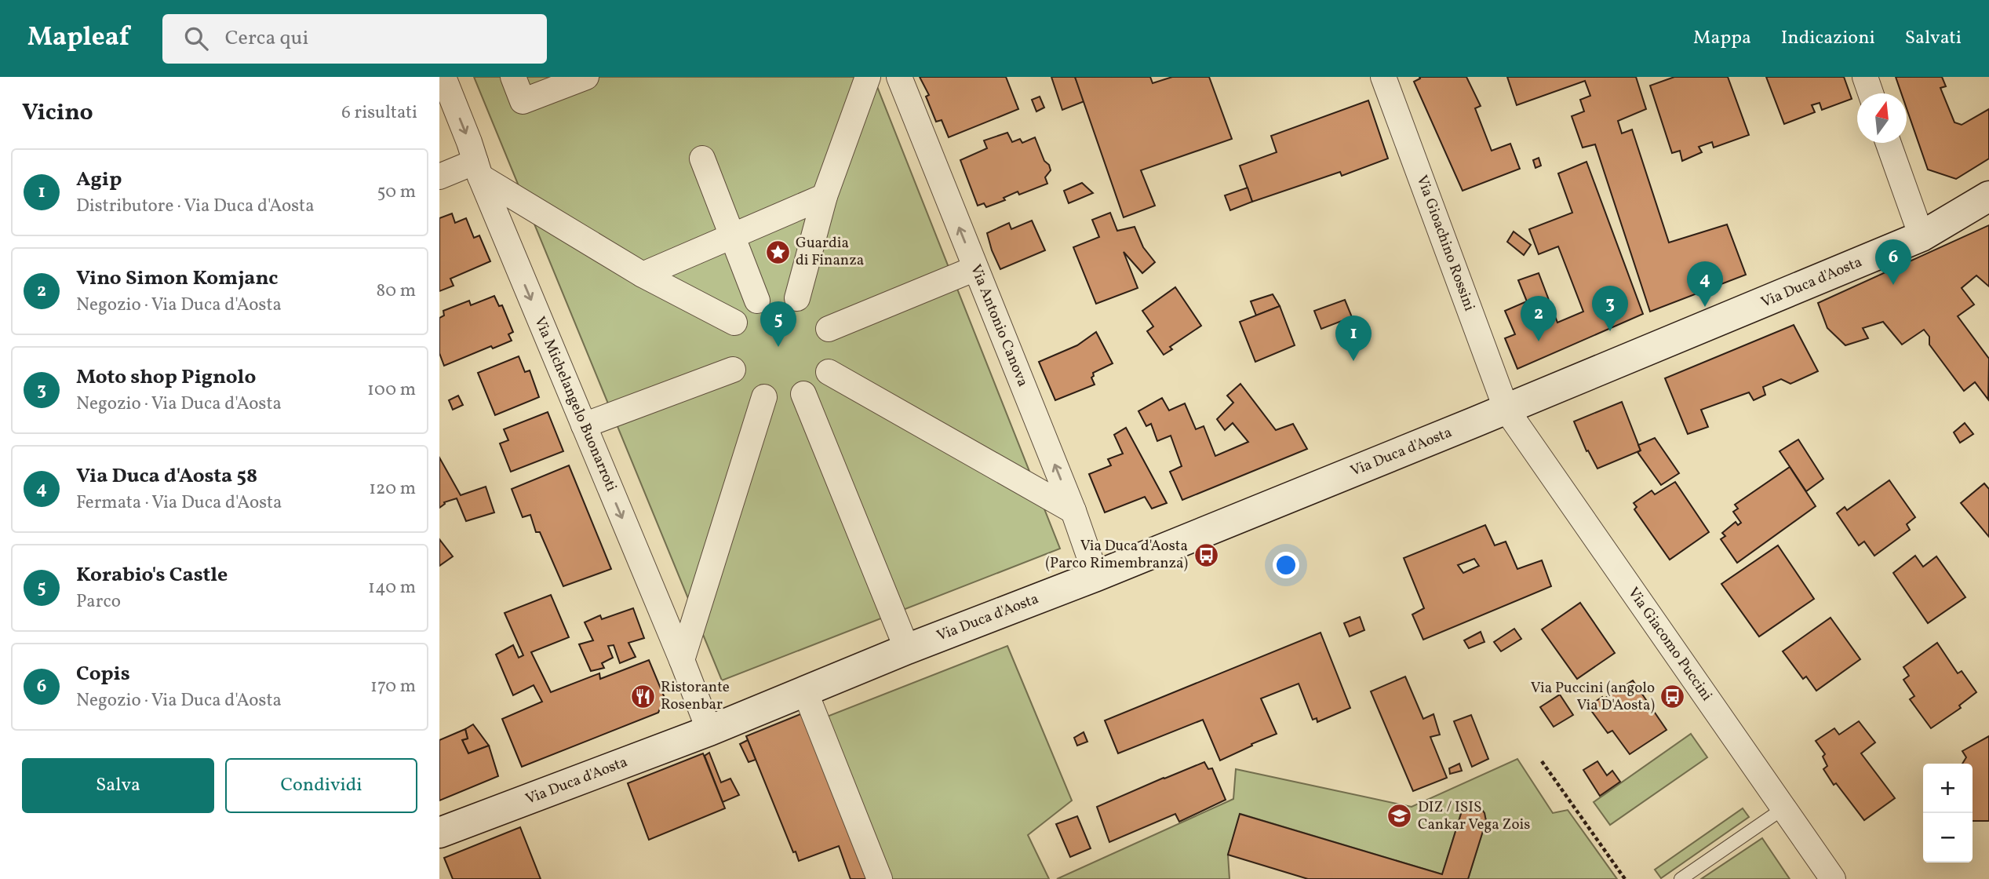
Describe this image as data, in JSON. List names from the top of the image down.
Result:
{
  "streets": {
    "main road": ["Via Duca d'Aosta"],
    "street": [
      "Via Gioachino Rossini",
      "Via Antonio Canova",
      "Via Michelangelo Buonarroti",
      "Via Giacomo Puccini"
    ]
  },
  "crossings": [
    ["Via Gioachino Rossini", "Via Duca d'Aosta"],
    ["Via Gioachino Rossini", "Via Giacomo Puccini"],
    ["Via Duca d'Aosta", "Via Antonio Canova"],
    ["Via Duca d'Aosta", "Via Michelangelo Buonarroti"],
    ["Via Duca d'Aosta", "Via Giacomo Puccini"]
  ],
  "places": {
    "place": ["Guardia di Finanza"],
    "bus stop": ["Via Duca d'Aosta (Parco Rimembranza)", "Via Puccini (angolo Via D'Aosta)"],
    "restaurant": ["Ristorante Rosenbar"],
    "school or university": ["DIZ / ISIS Cankar Vega Zois"]
  },
  "north": "top",
  "page": {
    "header": "Mapleaf",
    "search": "Cerca qui",
    "nav": ["Mappa", "Indicazioni", "Salvati"],
    "heading": ["Vicino", "6 risultati"],
    "list": [
      {
        "mark": "1",
        "name": "Agip",
        "note": "Distributore · Via Duca d'Aosta",
        "value": "50 m"
      },
      {
        "mark": "2",
        "name": "Vino Simon Komjanc",
        "note": "Negozio · Via Duca d'Aosta",
        "value": "80 m"
      },
      {
        "mark": "3",
        "name": "Moto shop Pignolo",
        "note": "Negozio · Via Duca d'Aosta",
        "value": "100 m"
      },
      {
        "mark": "4",
        "name": "Via Duca d'Aosta 58",
        "note": "Fermata · Via Duca d'Aosta",
        "value": "120 m"
      },
      {
        "mark": "5",
        "name": "Korabio's Castle",
        "note": "Parco",
        "value": "140 m"
      },
      {
        "mark": "6",
        "name": "Copis",
        "note": "Negozio · Via Duca d'Aosta",
        "value": "170 m"
      }
    ],
    "pins": [
      "6",
      "4",
      "3",
      "2",
      "5",
      "1"
    ],
    "buttons": ["Salva", "Condividi"],
    "map_buttons": ["+", "−"]
  }
}
